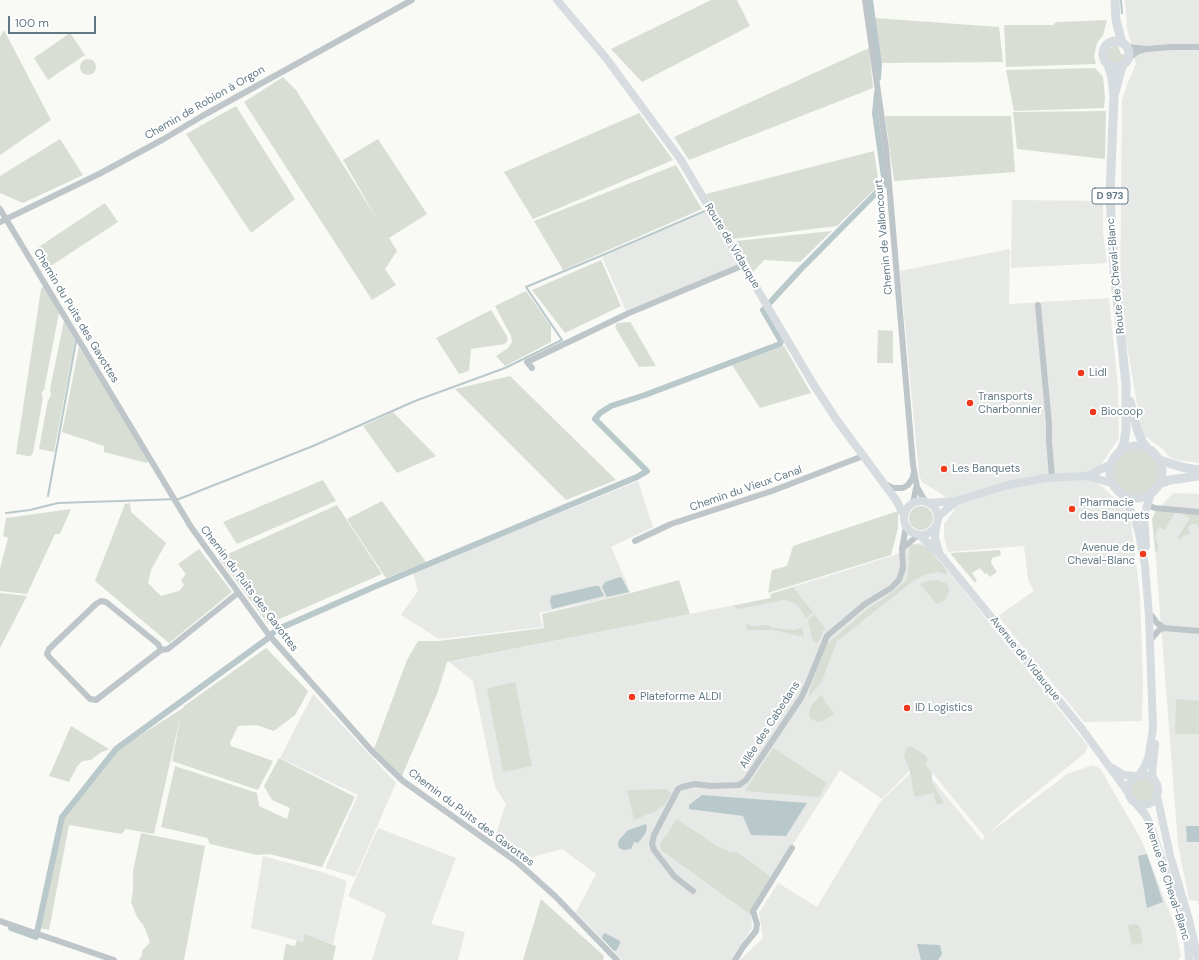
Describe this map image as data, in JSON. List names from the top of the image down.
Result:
{
  "streets": {
    "main road": ["D 973", "Route de Cheval-Blanc"],
    "street": [
      "Chemin de Robion à Orgon",
      "Chemin de Valloncourt",
      "Route de Vidauque",
      "Chemin du Puits des Gavottes",
      "Chemin du Vieux Canal",
      "Avenue de Vidauque",
      "Allée des Cabedans",
      "Avenue de Cheval-Blanc"
    ]
  },
  "crossings": [
    ["Chemin de Robion à Orgon", "Chemin du Puits des Gavottes"],
    ["D 973", "Route de Cheval-Blanc"],
    ["Chemin de Valloncourt", "Route de Vidauque"],
    ["Chemin de Valloncourt", "Avenue de Vidauque"],
    ["Route de Vidauque", "Chemin du Vieux Canal"],
    ["Route de Vidauque", "Avenue de Vidauque"],
    ["Avenue de Vidauque", "Avenue de Cheval-Blanc"]
  ],
  "places": [
    "Lidl",
    "Transports Charbonnier",
    "Biocoop",
    "Les Banquets",
    "Pharmacie des Banquets",
    "Avenue de Cheval-Blanc",
    "Plateforme ALDI",
    "ID Logistics"
  ],
  "scale_bar": "100 m"
}
